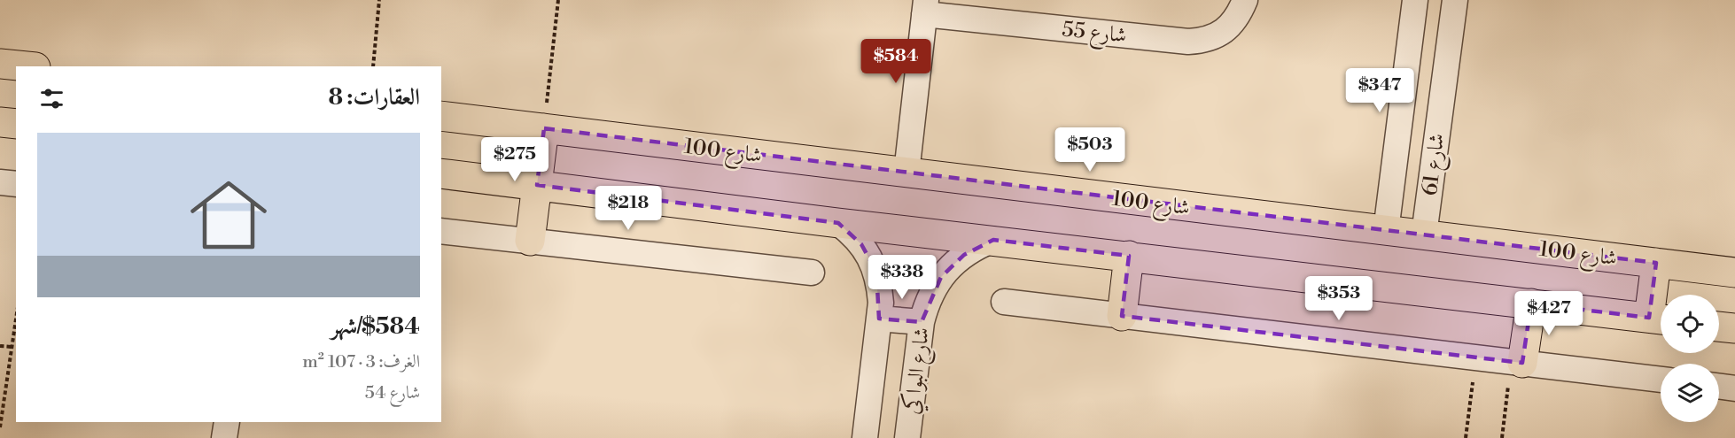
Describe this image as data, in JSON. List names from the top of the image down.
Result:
{
  "streets": {
    "main road": ["شارع 100"],
    "street": ["شارع 55", "شارع 61", "شارع البواكي"]
  },
  "crossings": [
    ["شارع 100", "شارع 61"]
  ],
  "page": {
    "price": [
      "$584",
      "$347",
      "$503",
      "$275",
      "$218",
      "$338",
      "$353",
      "$427"
    ],
    "heading": "العقارات: 8",
    "list": [
      {
        "name": "$584/شهر",
        "note": "الغرف: 3 · 107 m² · شارع 54"
      }
    ]
  }
}
